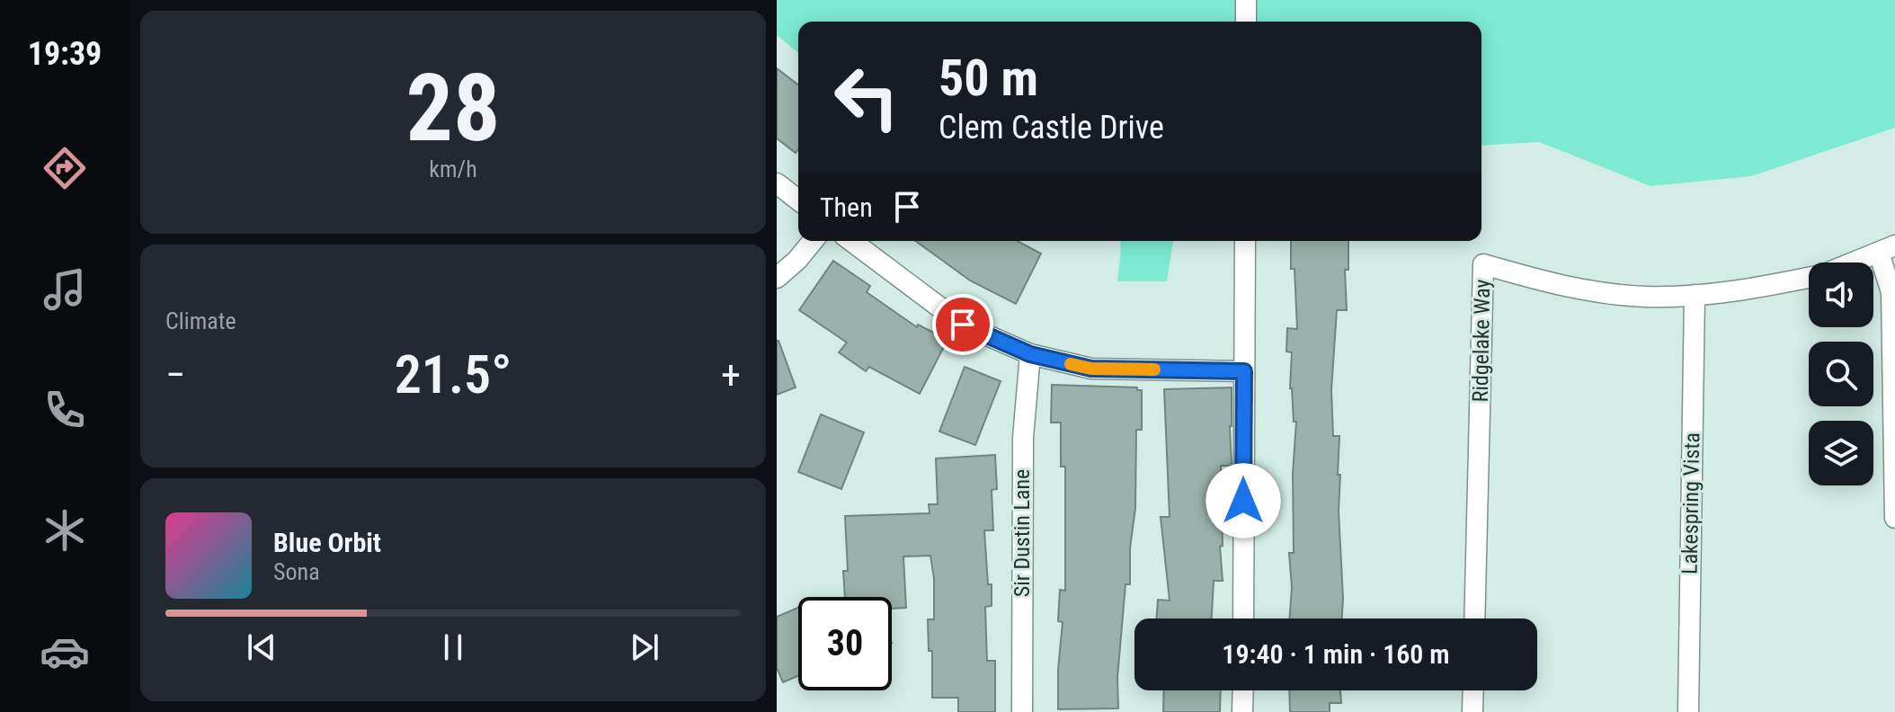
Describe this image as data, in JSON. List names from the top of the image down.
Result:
{
  "streets": {
    "street": ["Ridgelake Way", "Lakespring Vista", "Sir Dustin Lane"]
  },
  "crossings": [
    ["Ridgelake Way", "Lakespring Vista"]
  ],
  "page": {
    "tabs": "19:39",
    "tile": [
      ["28", "km/h"],
      "Climate"
    ],
    "turn": ["50 m", "Clem Castle Drive"],
    "then": "Then",
    "heat": ["−", "21.5°", "+"],
    "song": ["Blue Orbit", "Sona"],
    "limit": "30",
    "trip": "19:40 · 1 min · 160 m"
  }
}
